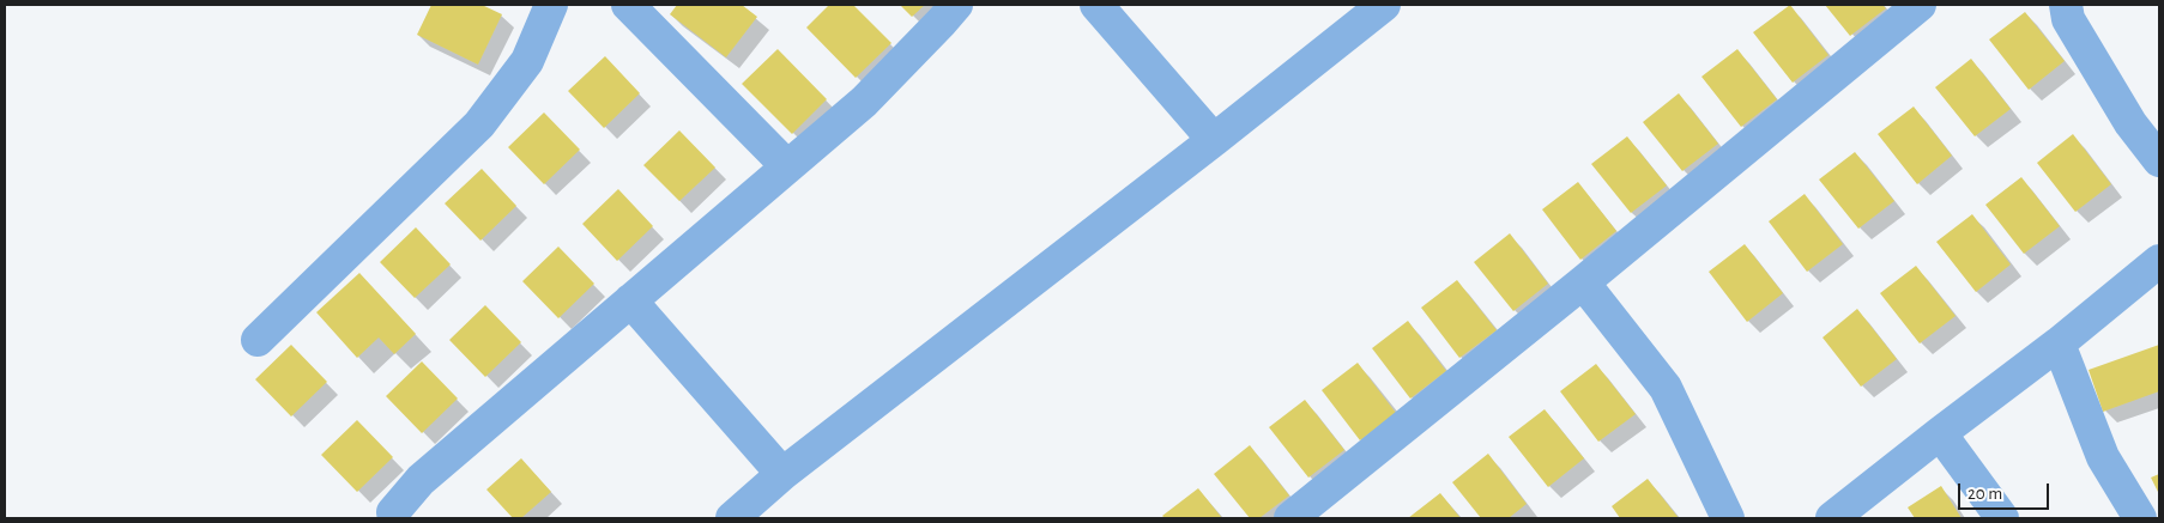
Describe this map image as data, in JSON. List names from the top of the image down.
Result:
{
  "scale_bar": "20 m"
}
